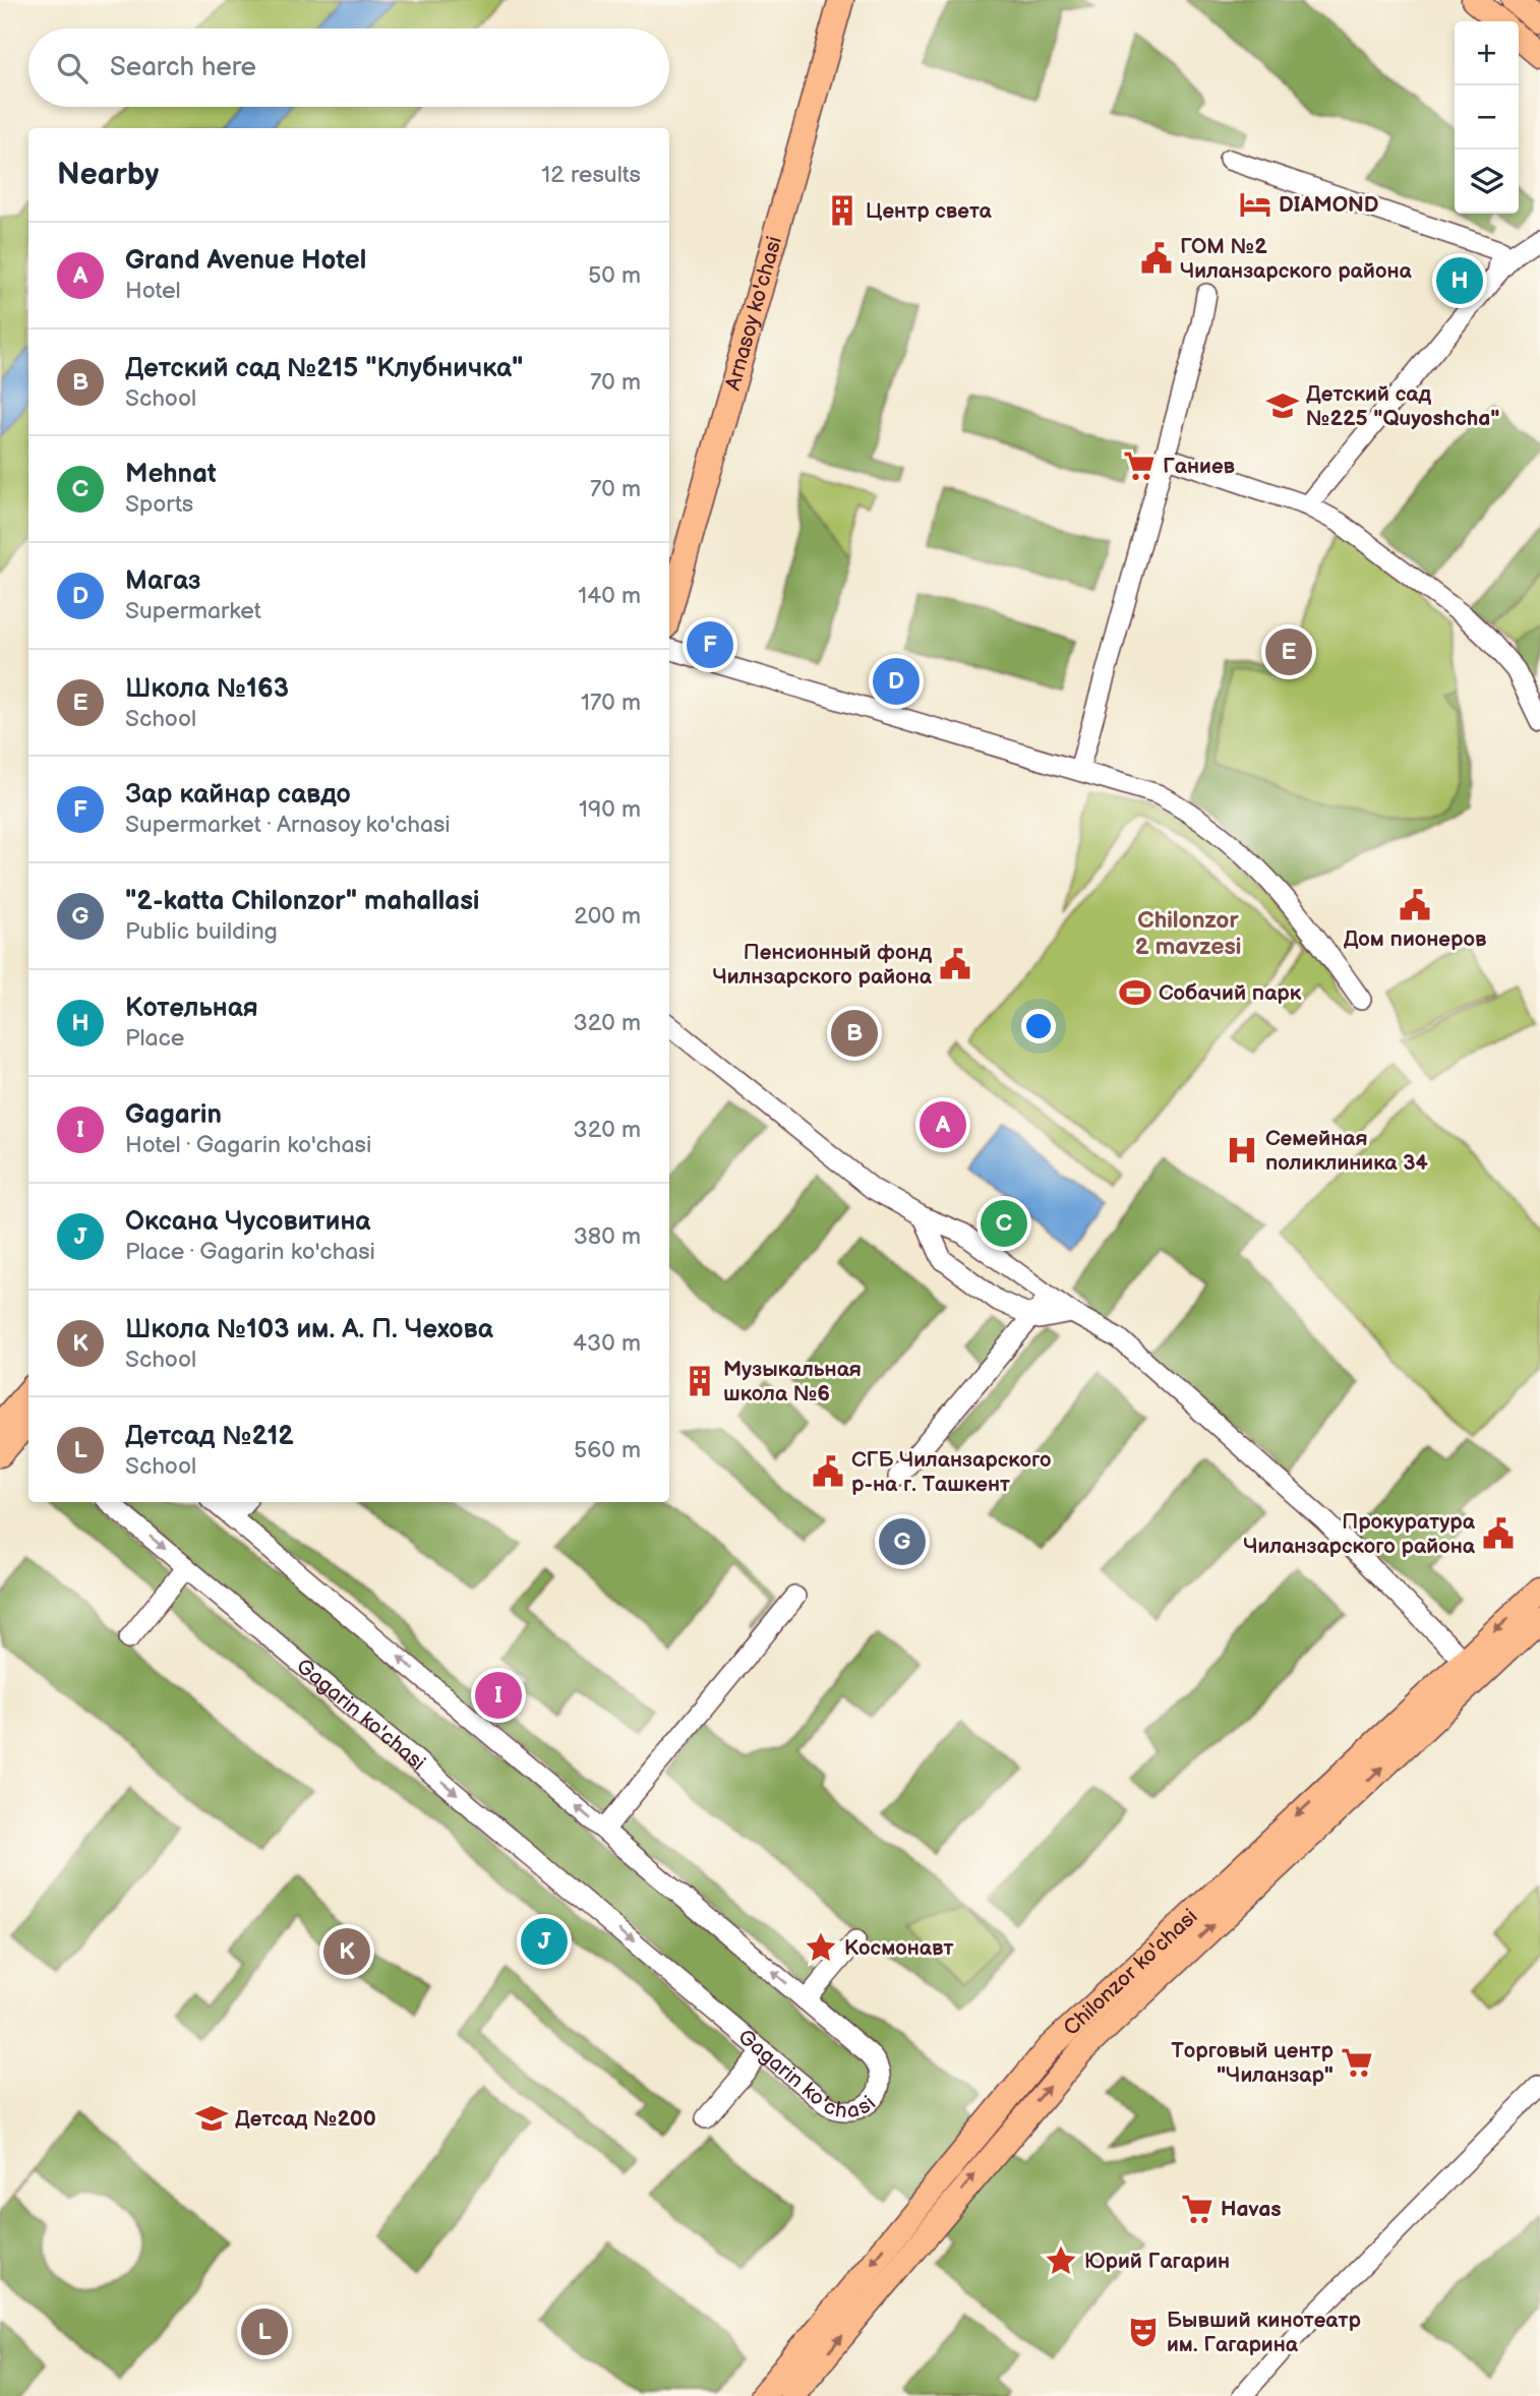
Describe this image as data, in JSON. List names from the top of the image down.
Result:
{
  "streets": {
    "main road": ["Arnasoy ko'chasi", "Chilonzor ko'chasi"],
    "street": ["Gagarin ko'chasi"]
  },
  "districts": ["Chilonzor 2 mavzesi"],
  "places": {
    "hotel": ["DIAMOND"],
    "building": ["Центр света", "Mузыкальная школа №6"],
    "public building": [
      "ГОМ №2 Чиланзарского района",
      "Дом пионеров",
      "Пенсионный фонд Чилнзарского района",
      "СГБ Чиланзарского р-на г. Ташкент",
      "Прокуратура Чиланзарского района"
    ],
    "school or university": ["Детский сад №225 \"Quyoshcha\"", "Детсад №200"],
    "supermarket": ["Ганиев", "Торговый центр \"Чиланзар\"", "Havas"],
    "sports": ["Собачий парк"],
    "hospital": ["Семейная поликлиника 34"],
    "place": ["Космонавт", "Юрий Гагарин"],
    "theatre": ["Бывший кинотеатр им. Гагарина"]
  },
  "page": {
    "map_buttons": ["+", "−"],
    "search": "Search here",
    "heading": ["Nearby", "12 results"],
    "list": [
      {
        "mark": "A",
        "name": "Grand Avenue Hotel",
        "note": "Hotel",
        "value": "50 m"
      },
      {
        "mark": "B",
        "name": "Детский сад №215 \"Клубничка\"",
        "note": "School",
        "value": "70 m"
      },
      {
        "mark": "C",
        "name": "Mehnat",
        "note": "Sports",
        "value": "70 m"
      },
      {
        "mark": "D",
        "name": "Магаз",
        "note": "Supermarket",
        "value": "140 m"
      },
      {
        "mark": "E",
        "name": "Школа №163",
        "note": "School",
        "value": "170 m"
      },
      {
        "mark": "F",
        "name": "Зар кайнар савдо",
        "note": "Supermarket · Arnasoy ko'chasi",
        "value": "190 m"
      },
      {
        "mark": "G",
        "name": "\"2-katta Chilonzor\" mahallasi",
        "note": "Public building",
        "value": "200 m"
      },
      {
        "mark": "H",
        "name": "Котельная",
        "note": "Place",
        "value": "320 m"
      },
      {
        "mark": "I",
        "name": "Gagarin",
        "note": "Hotel · Gagarin ko'chasi",
        "value": "320 m"
      },
      {
        "mark": "J",
        "name": "Оксана Чусовитина",
        "note": "Place · Gagarin ko'chasi",
        "value": "380 m"
      },
      {
        "mark": "K",
        "name": "Школа №103 им. А. П. Чехова",
        "note": "School",
        "value": "430 m"
      },
      {
        "mark": "L",
        "name": "Детсад №212",
        "note": "School",
        "value": "560 m"
      }
    ],
    "pins": [
      "H",
      "F",
      "E",
      "D",
      "B",
      "A",
      "C",
      "G",
      "I",
      "J",
      "K",
      "L"
    ]
  }
}
